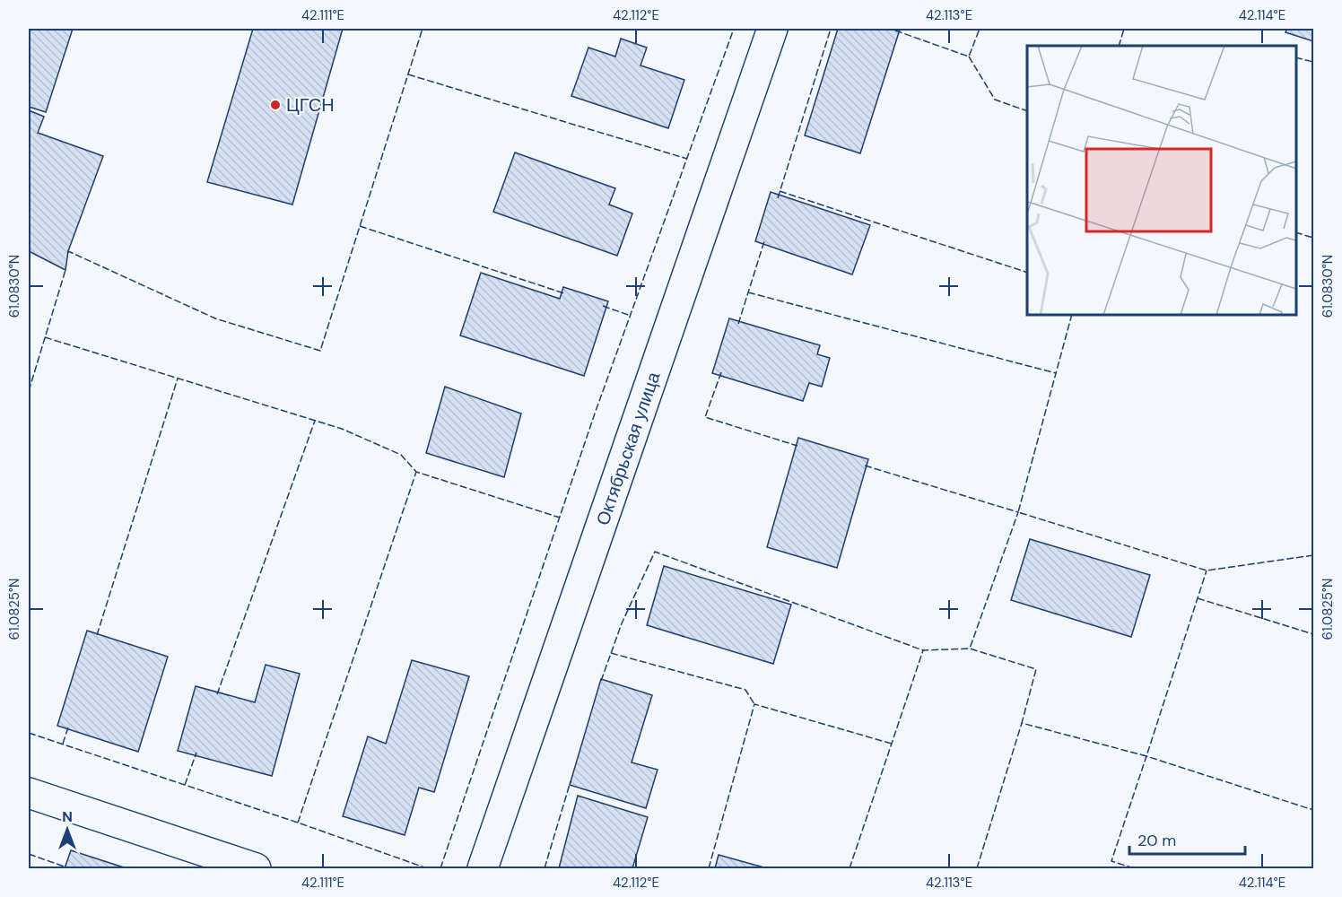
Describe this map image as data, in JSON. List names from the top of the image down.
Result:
{
  "streets": {
    "street": ["Октябрьская улица"]
  },
  "places": ["ЦГСН"],
  "scale_bar": "20 m",
  "north": "top",
  "coordinates": [
    "42.111°E",
    "42.112°E",
    "42.113°E",
    "42.114°E",
    "61.0830°N",
    "61.0825°N"
  ]
}
